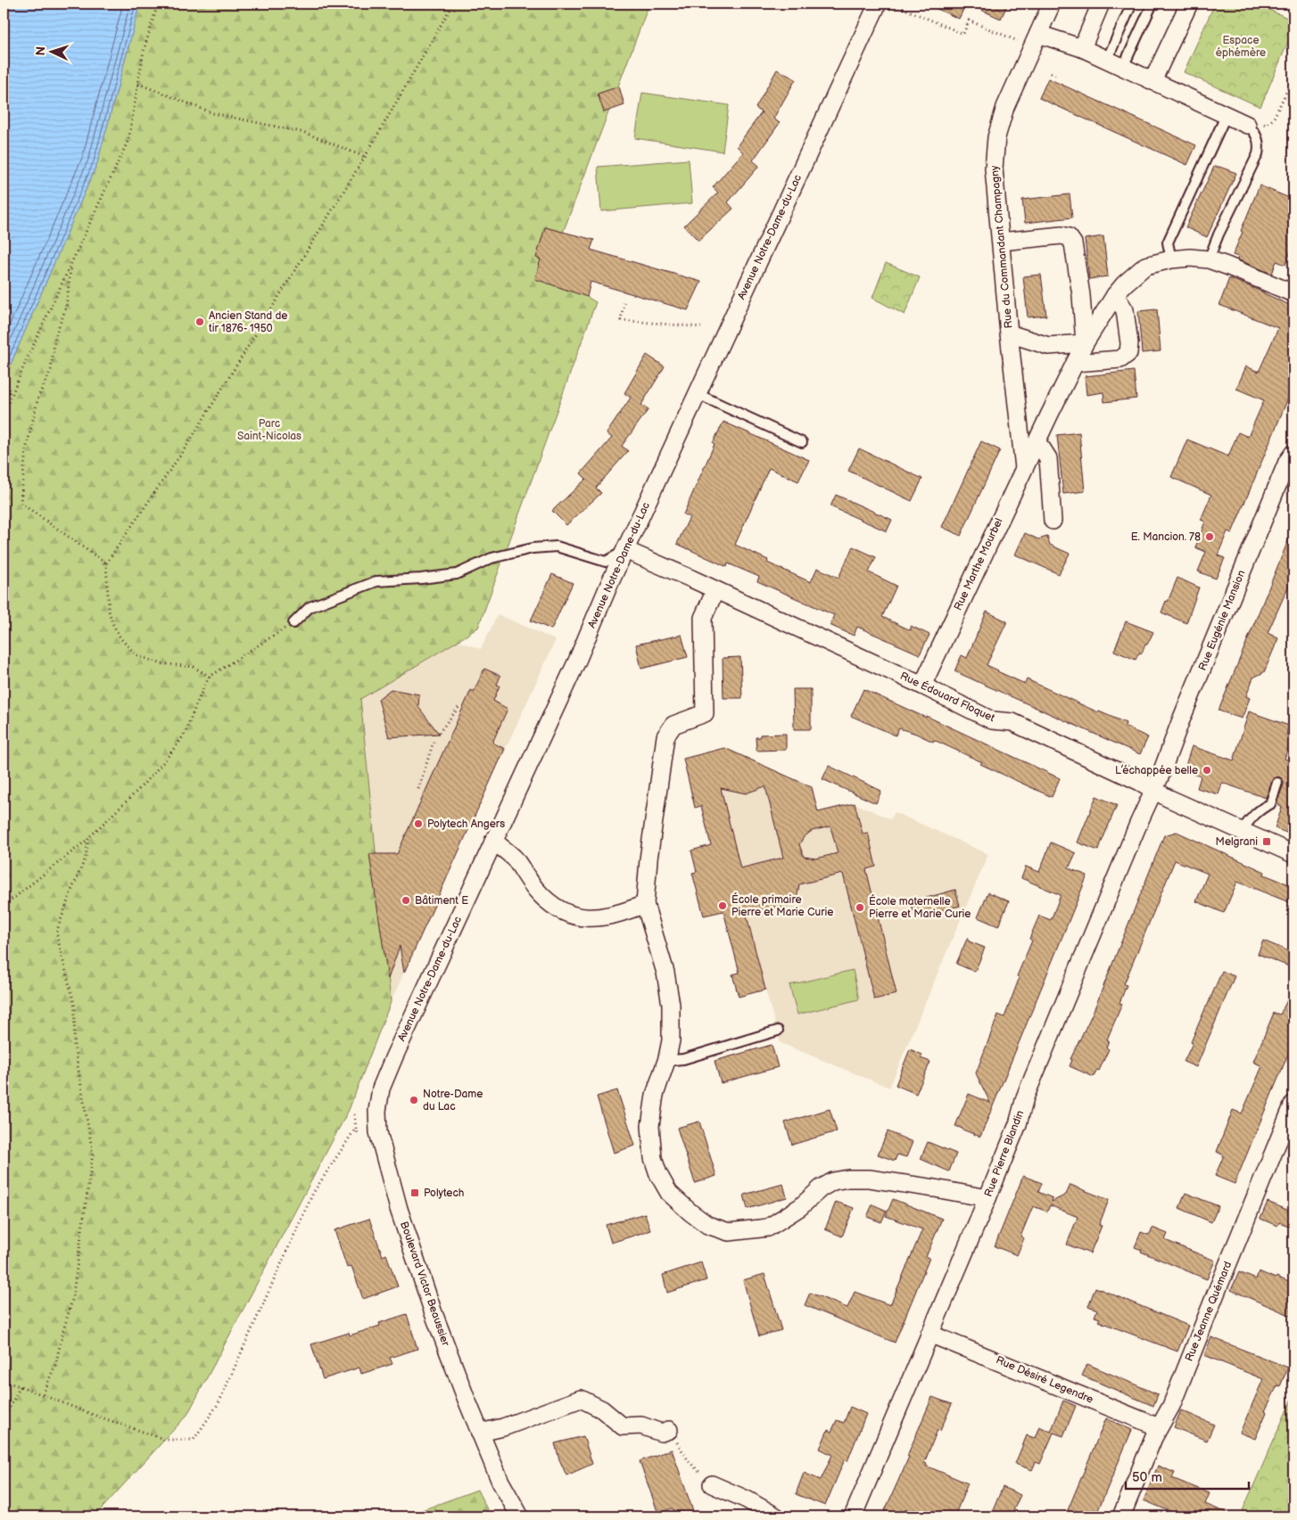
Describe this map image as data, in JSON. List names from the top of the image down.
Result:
{
  "streets": {
    "street": [
      "Avenue Notre-Dame-du-Lac",
      "Rue du Commandant Champagny",
      "Rue Marthe Mourbel",
      "Rue Eugénie Mansion",
      "Rue Édouard Floquet",
      "Rue Pierre Blandin",
      "Boulevard Victor Beaussier",
      "Rue Jeanne Quémard",
      "Rue Désiré Legendre"
    ]
  },
  "crossings": [
    ["Avenue Notre-Dame-du-Lac", "Rue Édouard Floquet"],
    ["Avenue Notre-Dame-du-Lac", "Boulevard Victor Beaussier"],
    ["Rue du Commandant Champagny", "Rue Marthe Mourbel"],
    ["Rue Marthe Mourbel", "Rue Édouard Floquet"],
    ["Rue Eugénie Mansion", "Rue Édouard Floquet"],
    ["Rue Eugénie Mansion", "Rue Pierre Blandin"],
    ["Rue Édouard Floquet", "Rue Pierre Blandin"],
    ["Rue Pierre Blandin", "Rue Désiré Legendre"],
    ["Rue Jeanne Quémard", "Rue Désiré Legendre"]
  ],
  "parks": ["Espace éphémère", "Parc Saint-Nicolas"],
  "places": {
    "other": [
      "Ancien Stand de tir 1876- 1950",
      "E. Mancion. 78",
      "L’échappée belle",
      "Polytech Angers",
      "Bâtiment E",
      "École primaire Pierre et Marie Curie",
      "École maternelle Pierre et Marie Curie",
      "Notre-Dame du Lac"
    ],
    "transit": ["Melgrani", "Polytech"]
  },
  "scale_bar": "50 m",
  "north": "left"
}
